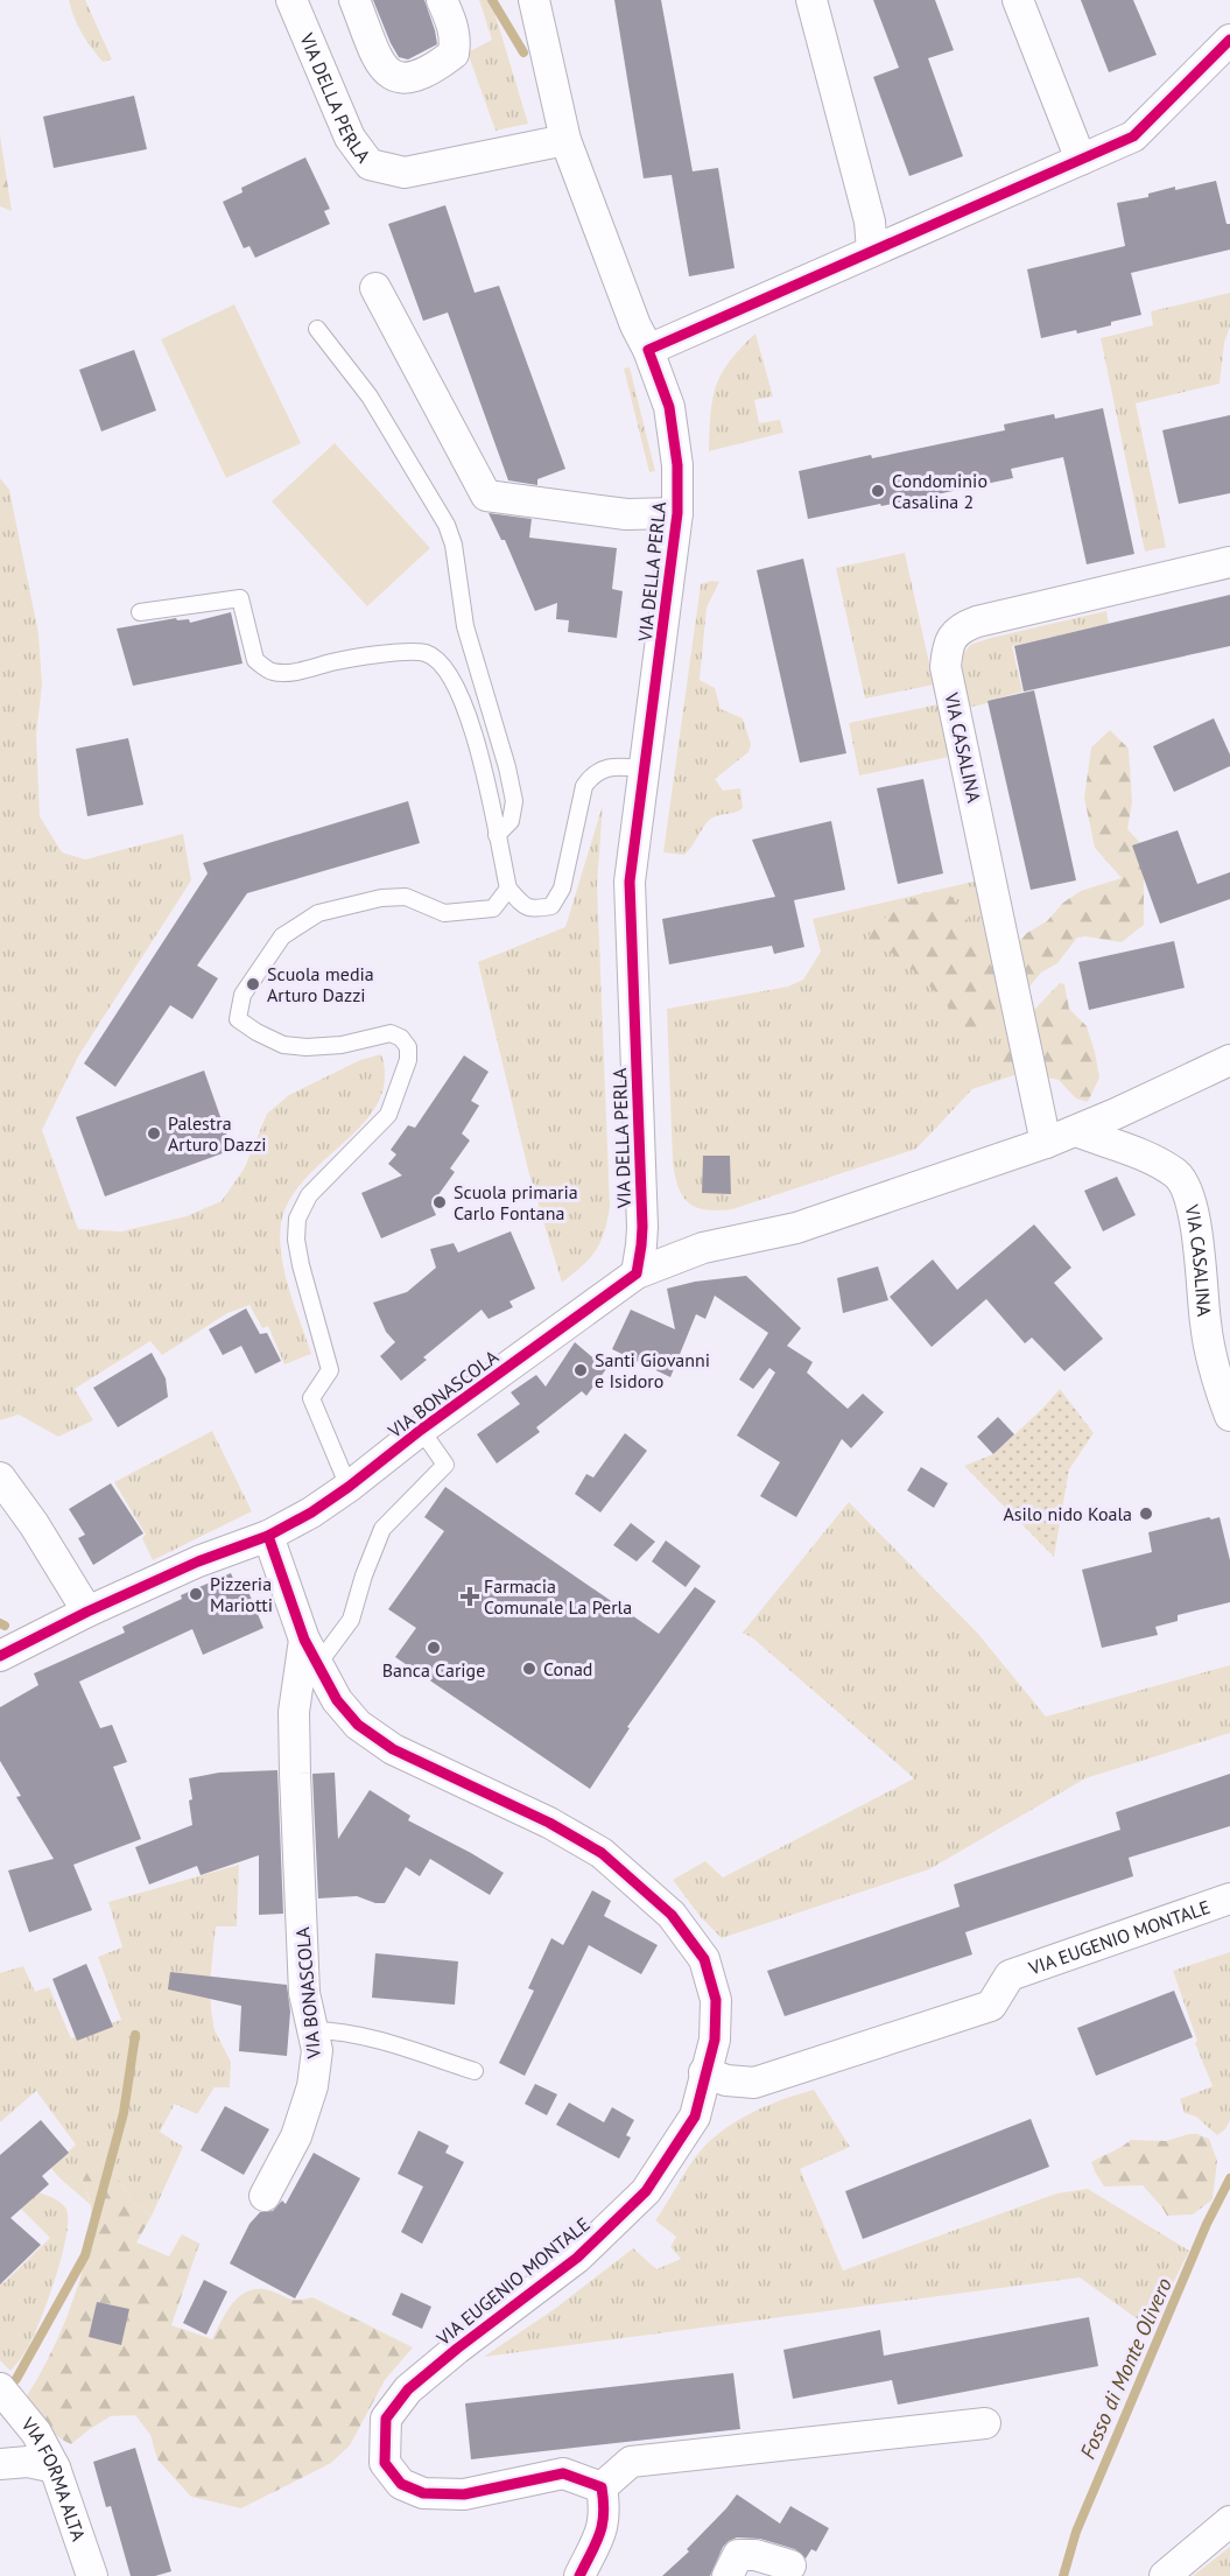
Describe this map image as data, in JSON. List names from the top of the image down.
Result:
{
  "streets": {
    "street": [
      "VIA DELLA PERLA",
      "VIA CASALINA",
      "VIA BONASCOLA",
      "VIA EUGENIO MONTALE",
      "VIA FORMA ALTA"
    ]
  },
  "crossings": [
    ["VIA DELLA PERLA", "VIA BONASCOLA"],
    ["VIA BONASCOLA", "VIA EUGENIO MONTALE"]
  ],
  "water": ["Fosso di Monte Olivero"],
  "places": {
    "other": [
      "Condominio Casalina 2",
      "Scuola media Arturo Dazzi",
      "Palestra Arturo Dazzi",
      "Scuola primaria Carlo Fontana",
      "Santi Giovanni e Isidoro",
      "Asilo nido Koala",
      "Pizzeria Mariotti",
      "Banca Carige",
      "Conad"
    ],
    "health": ["Farmacia Comunale La Perla"]
  }
}
